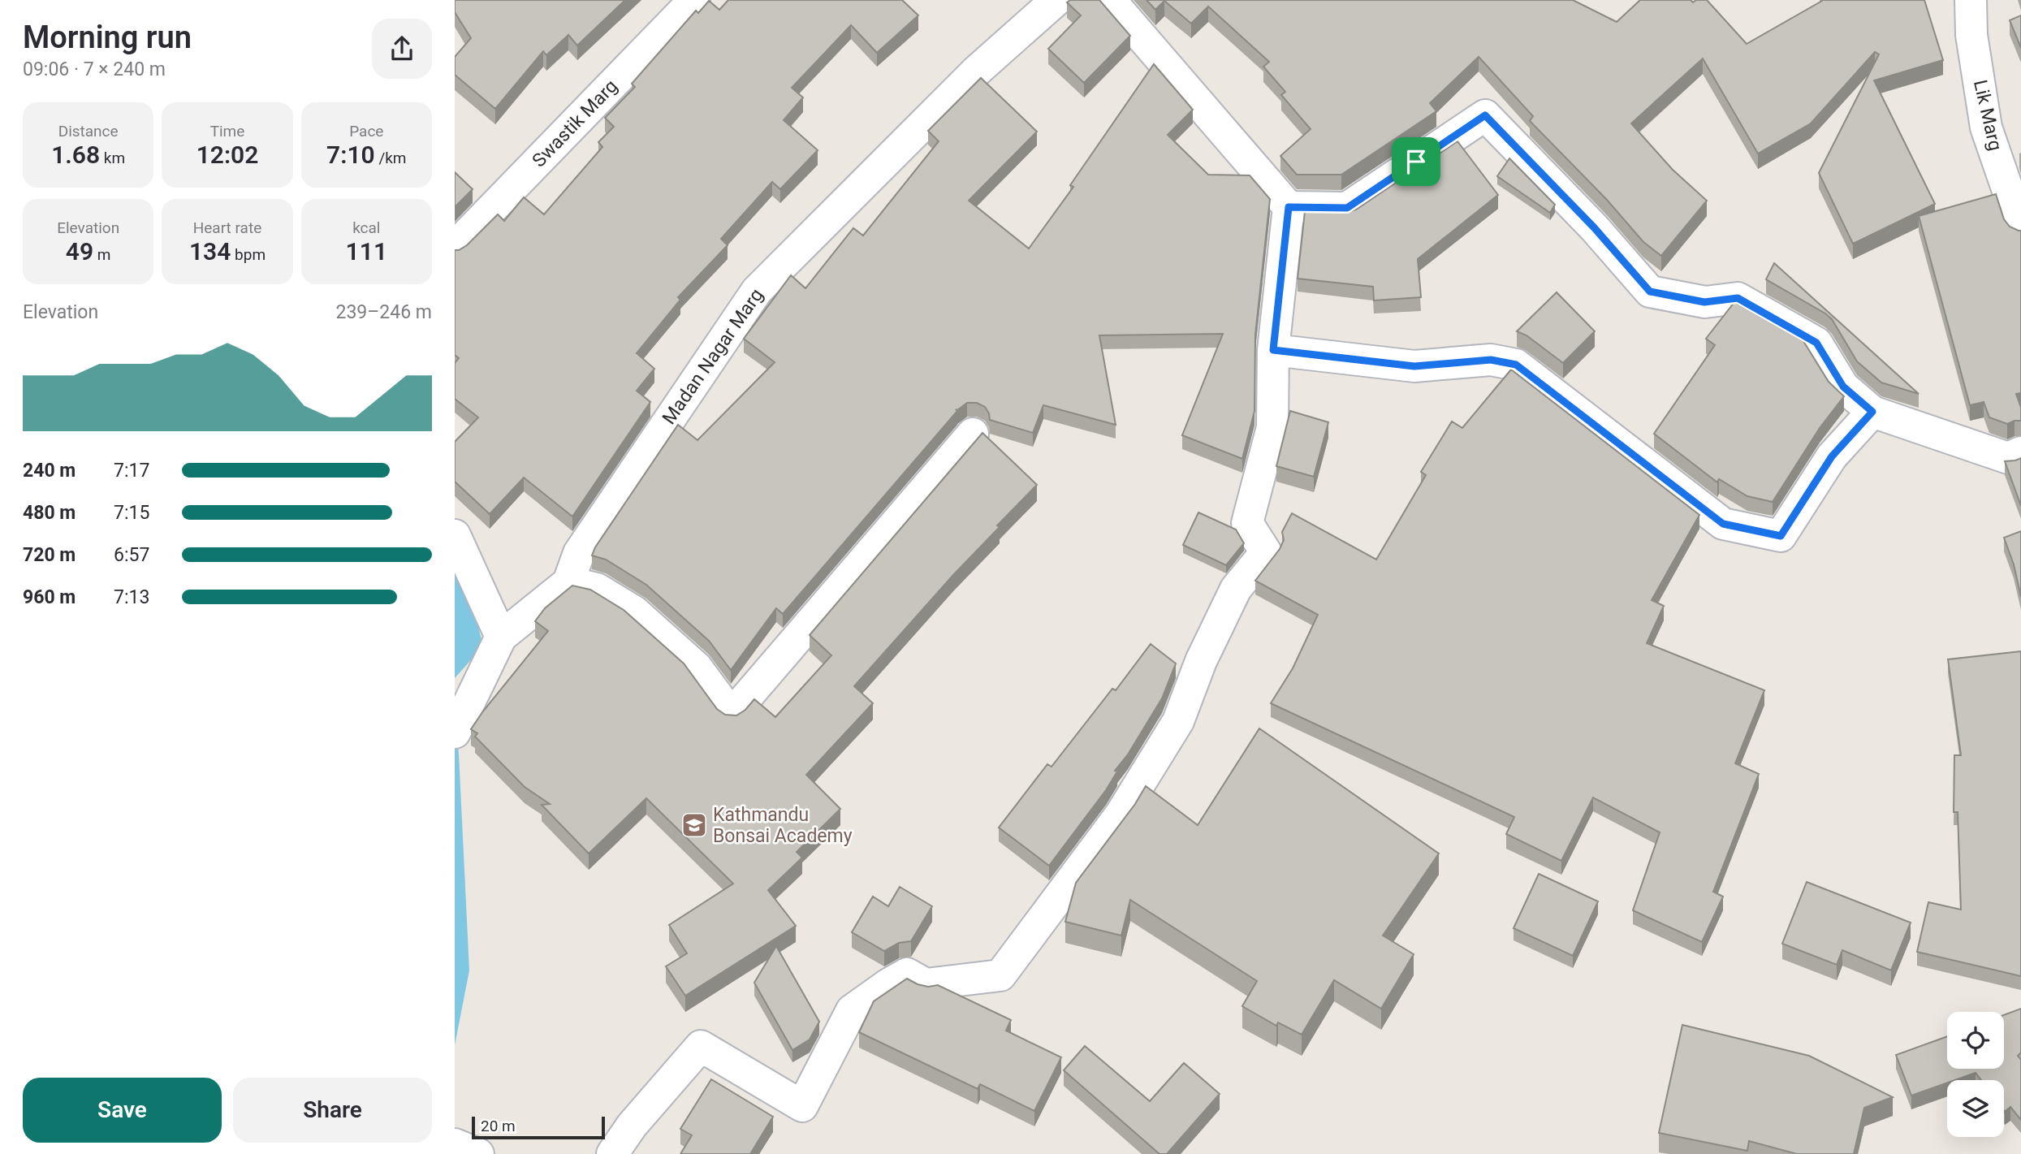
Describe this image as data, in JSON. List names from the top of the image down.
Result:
{
  "streets": {
    "street": ["Lik Marg", "Swastik Marg", "Madan Nagar Marg"]
  },
  "places": {
    "school or university": ["Kathmandu Bonsai Academy"]
  },
  "scale_bar": "20 m",
  "page": {
    "heading": ["Morning run", "09:06 · 7 × 240 m"],
    "stats": [
      ["Distance", "1.68 km"],
      ["Time", "12:02"],
      ["Pace", "7:10 /km"],
      ["Elevation", "49 m"],
      ["Heart rate", "134 bpm"],
      ["kcal", "111"]
    ],
    "chart": ["Elevation", "239–246 m"],
    "list": [
      {
        "name": "240 m",
        "note": "7:17"
      },
      {
        "name": "480 m",
        "note": "7:15"
      },
      {
        "name": "720 m",
        "note": "6:57"
      },
      {
        "name": "960 m",
        "note": "7:13"
      }
    ],
    "buttons": ["Save", "Share"],
    "scale": "20 m"
  }
}
